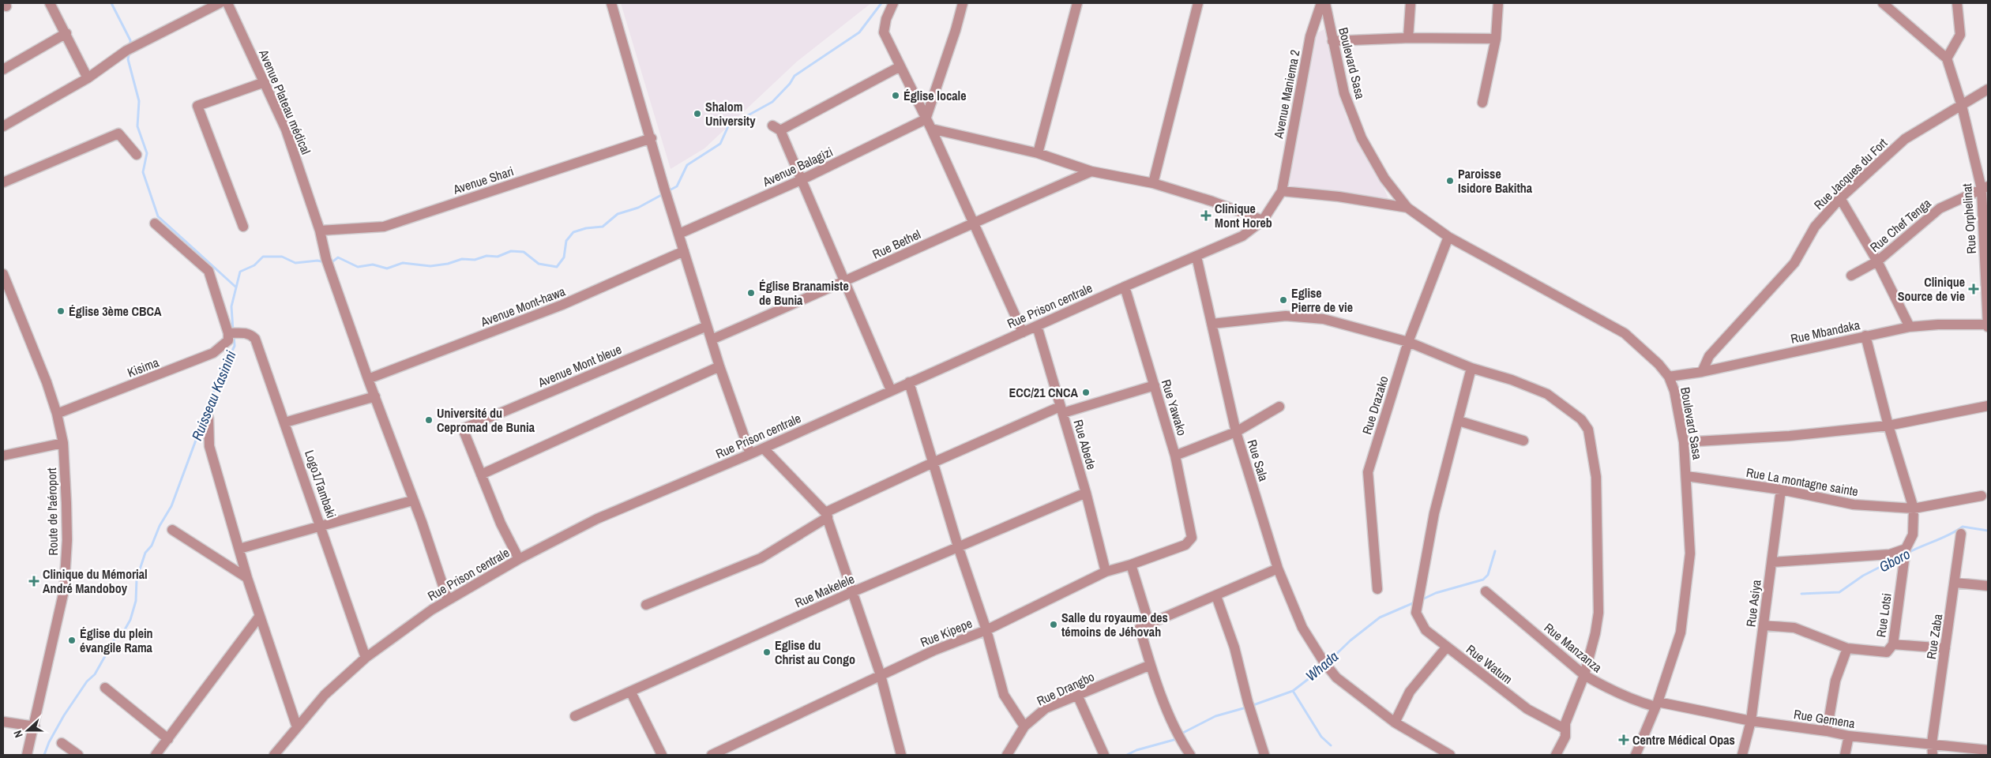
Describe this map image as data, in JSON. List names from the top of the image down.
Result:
{
  "streets": {
    "street": [
      "Boulevard Sasa",
      "Avenue Maniema 2",
      "Avenue Plateau médical",
      "Avenue Balagizi",
      "Rue Jacques du Fort",
      "Avenue Shari",
      "Rue Orphelinat",
      "Rue Chef Tenga",
      "Rue Bethel",
      "Rue Prison centrale",
      "Avenue Mont-hawa",
      "Rue Mbandaka",
      "Avenue Mont bleue",
      "Kisima",
      "Rue Drazako",
      "Rue Yawako",
      "Rue Abede",
      "Rue Sala",
      "Rue La montagne sainte",
      "Logo1/Tambaki",
      "Route de l'aéroport",
      "Rue Makelele",
      "Rue Asiya",
      "Rue Lotsi",
      "Rue Kipepe",
      "Rue Zaba",
      "Rue Manzanza",
      "Rue Watum",
      "Rue Drangbo",
      "Rue Gemena"
    ]
  },
  "crossings": [
    ["Boulevard Sasa", "Avenue Maniema 2"],
    ["Boulevard Sasa", "Rue Prison centrale"],
    ["Boulevard Sasa", "Rue Mbandaka"],
    ["Boulevard Sasa", "Rue Drazako"],
    ["Boulevard Sasa", "Rue La montagne sainte"],
    ["Boulevard Sasa", "Rue Manzanza"],
    ["Boulevard Sasa", "Rue Gemena"],
    ["Avenue Maniema 2", "Rue Prison centrale"],
    ["Avenue Plateau médical", "Avenue Shari"],
    ["Avenue Plateau médical", "Rue Prison centrale"],
    ["Avenue Plateau médical", "Avenue Mont-hawa"],
    ["Rue Jacques du Fort", "Rue Orphelinat"],
    ["Rue Jacques du Fort", "Rue Mbandaka"],
    ["Rue Orphelinat", "Rue Chef Tenga"],
    ["Rue Orphelinat", "Rue Mbandaka"],
    ["Rue Prison centrale", "Rue Yawako"],
    ["Rue Prison centrale", "Rue Abede"],
    ["Rue Prison centrale", "Rue Sala"],
    ["Rue Prison centrale", "Logo1/Tambaki"],
    ["Rue Mbandaka", "Rue Lotsi"],
    ["Kisima", "Logo1/Tambaki"],
    ["Kisima", "Route de l'aéroport"],
    ["Rue Yawako", "Rue Kipepe"],
    ["Rue Abede", "Rue Makelele"],
    ["Rue Abede", "Rue Kipepe"],
    ["Rue La montagne sainte", "Rue Asiya"],
    ["Rue La montagne sainte", "Rue Lotsi"],
    ["Rue Asiya", "Rue Gemena"],
    ["Rue Zaba", "Rue Gemena"],
    ["Rue Manzanza", "Rue Gemena"]
  ],
  "water": ["Ruisseau Kasinini", "Gboro", "Whada"],
  "places": {
    "other": [
      "Église locale",
      "Shalom University",
      "Paroisse Isidore Bakitha",
      "Église Branamiste de Bunia",
      "Eglise Pierre de vie",
      "Église 3ème CBCA",
      "ECC/21 CNCA",
      "Université du Cepromad de Bunia",
      "Salle du royaume des témoins de Jéhovah",
      "Église du plein évangile Rama",
      "Eglise du Christ au Congo"
    ],
    "health": [
      "Clinique Mont Horeb",
      "Clinique Source de vie",
      "Clinique du Mémorial André Mandoboy",
      "Centre Médical Opas"
    ]
  },
  "north": "left"
}
